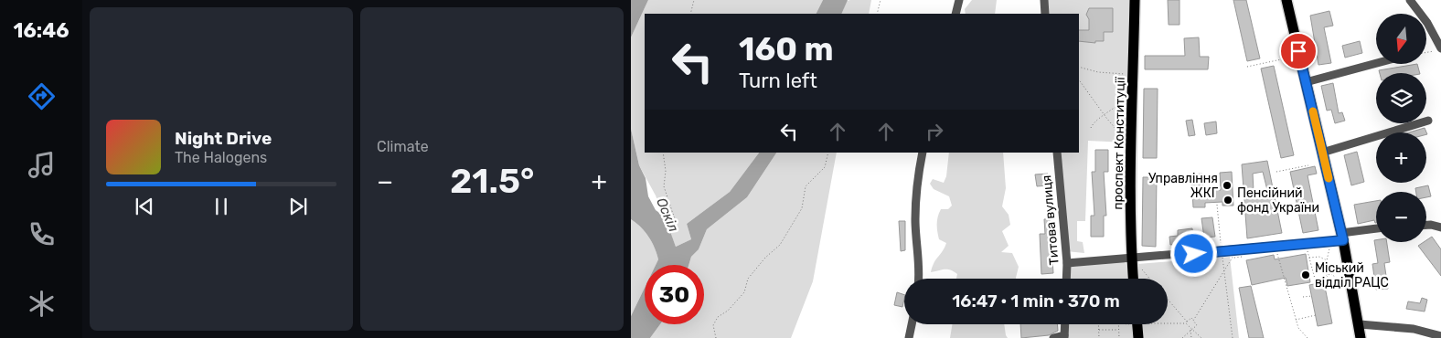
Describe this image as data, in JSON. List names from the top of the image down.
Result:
{
  "streets": {
    "main road": ["проспект Конституції"],
    "street": ["Титова вулиця"]
  },
  "water": ["Оскіл"],
  "places": ["Управління ЖКГ", "Пенсійний фонд України", "Міський відділ РАЦС"],
  "north": "bottom",
  "page": {
    "tabs": "16:46",
    "tile": "Climate",
    "map_buttons": ["+", "−"],
    "turn": ["160 m", "Turn left"],
    "song": ["Night Drive", "The Halogens"],
    "heat": ["−", "21.5°", "+"],
    "limit": "30",
    "trip": "16:47 · 1 min · 370 m"
  }
}
